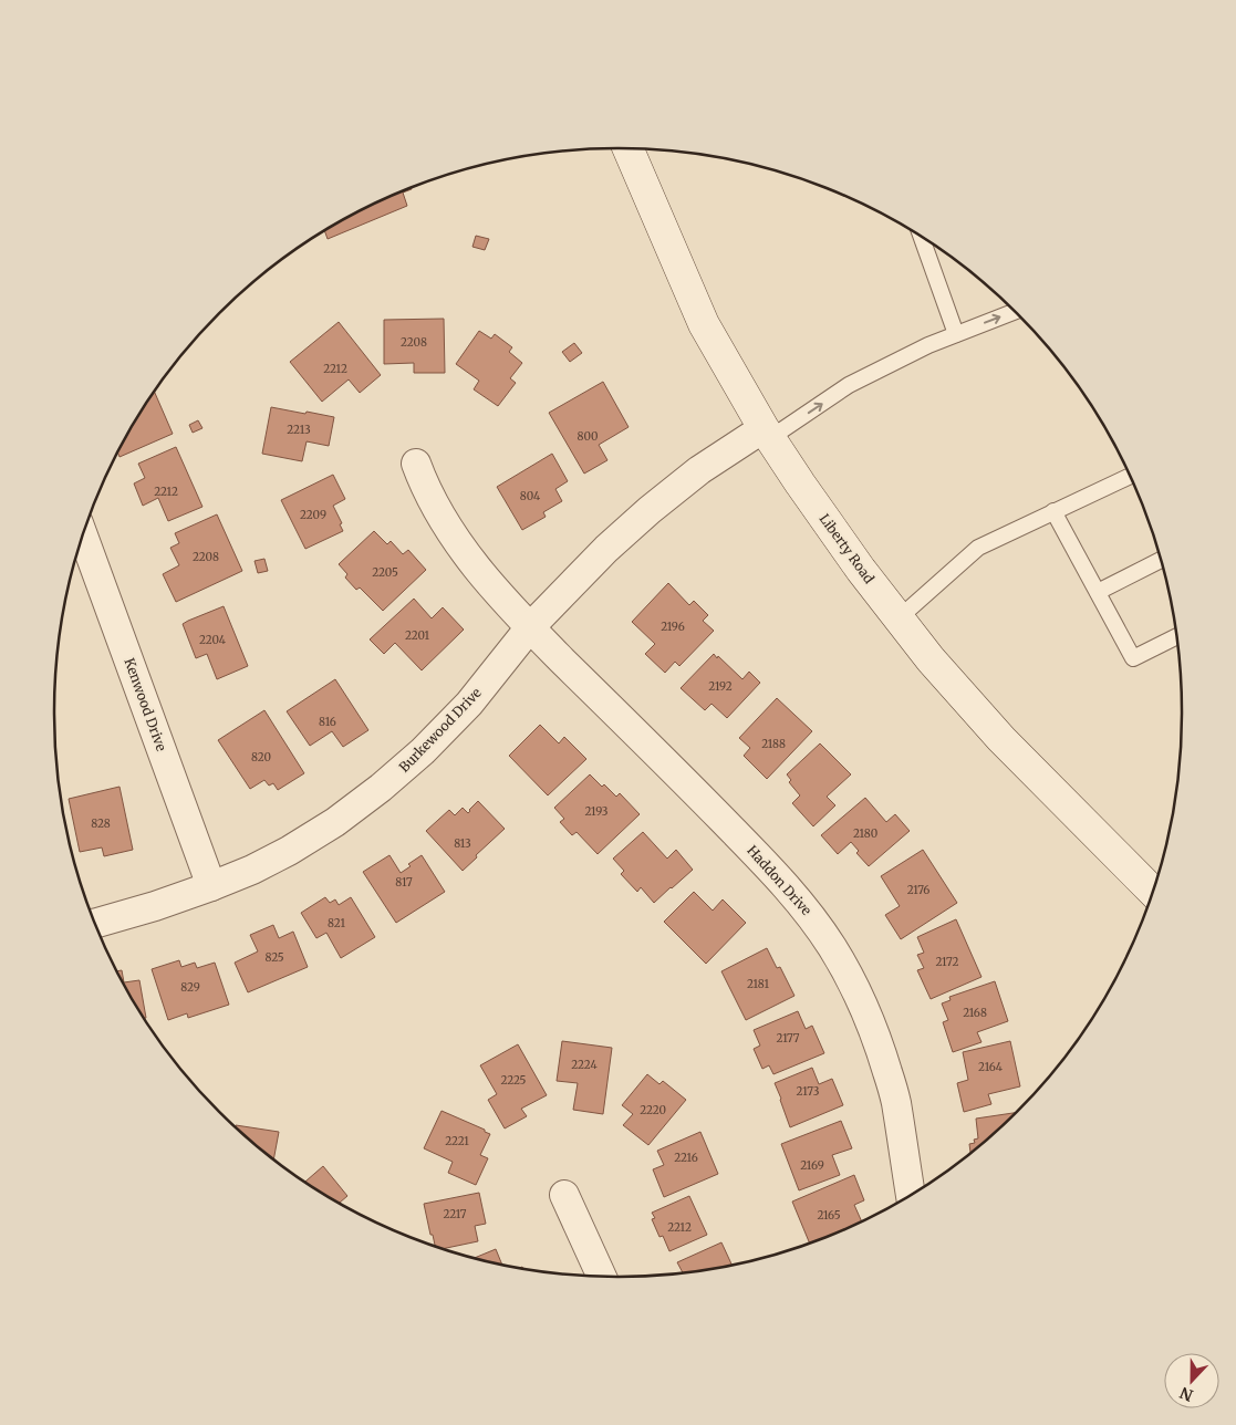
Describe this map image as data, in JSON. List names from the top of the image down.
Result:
{
  "streets": {
    "main road": ["Liberty Road"],
    "street": ["Kenwood Drive", "Burkewood Drive", "Haddon Drive"]
  },
  "crossings": [
    ["Liberty Road", "Burkewood Drive"],
    ["Kenwood Drive", "Burkewood Drive"],
    ["Burkewood Drive", "Haddon Drive"]
  ],
  "house_numbers": [
    "2208",
    "2212",
    "2213",
    "800",
    "2212",
    "804",
    "2209",
    "2208",
    "2205",
    "2196",
    "2201",
    "2204",
    "2192",
    "816",
    "2188",
    "820",
    "2193",
    "828",
    "2180",
    "813",
    "817",
    "2176",
    "821",
    "825",
    "2172",
    "2181",
    "829",
    "2168",
    "2177",
    "2224",
    "2164",
    "2225",
    "2173",
    "2220",
    "2221",
    "2216",
    "2169",
    "2217",
    "2165",
    "2212"
  ],
  "north": "bottom"
}
